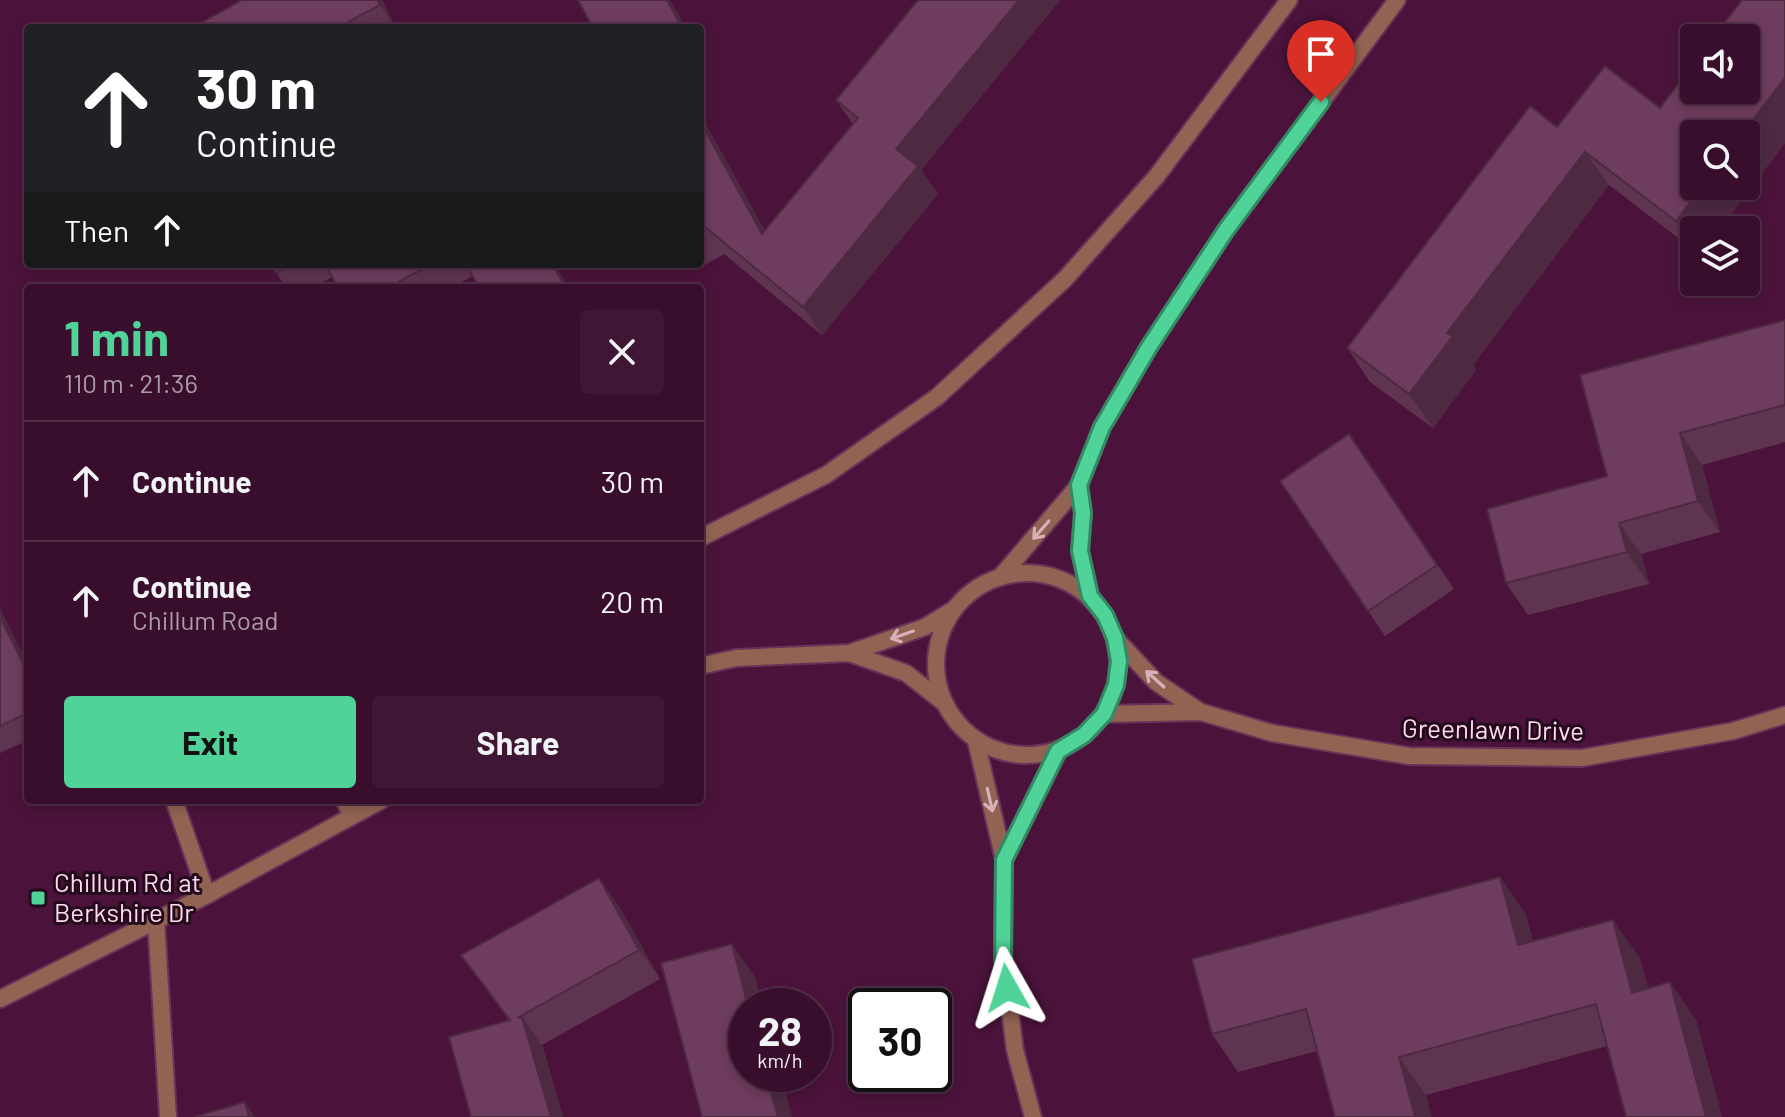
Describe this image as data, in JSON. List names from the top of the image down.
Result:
{
  "streets": {
    "street": ["Greenlawn Drive"]
  },
  "places": {
    "transit": ["Chillum Rd at Berkshire Dr"]
  },
  "page": {
    "turn": ["30 m", "Continue"],
    "then": "Then",
    "heading": ["1 min", "110 m · 21:36"],
    "list": [
      {
        "name": "Continue",
        "value": "30 m"
      },
      {
        "name": "Continue",
        "note": "Chillum Road",
        "value": "20 m"
      }
    ],
    "buttons": ["Exit", "Share"],
    "speed": "28 km/h",
    "limit": "30"
  }
}
